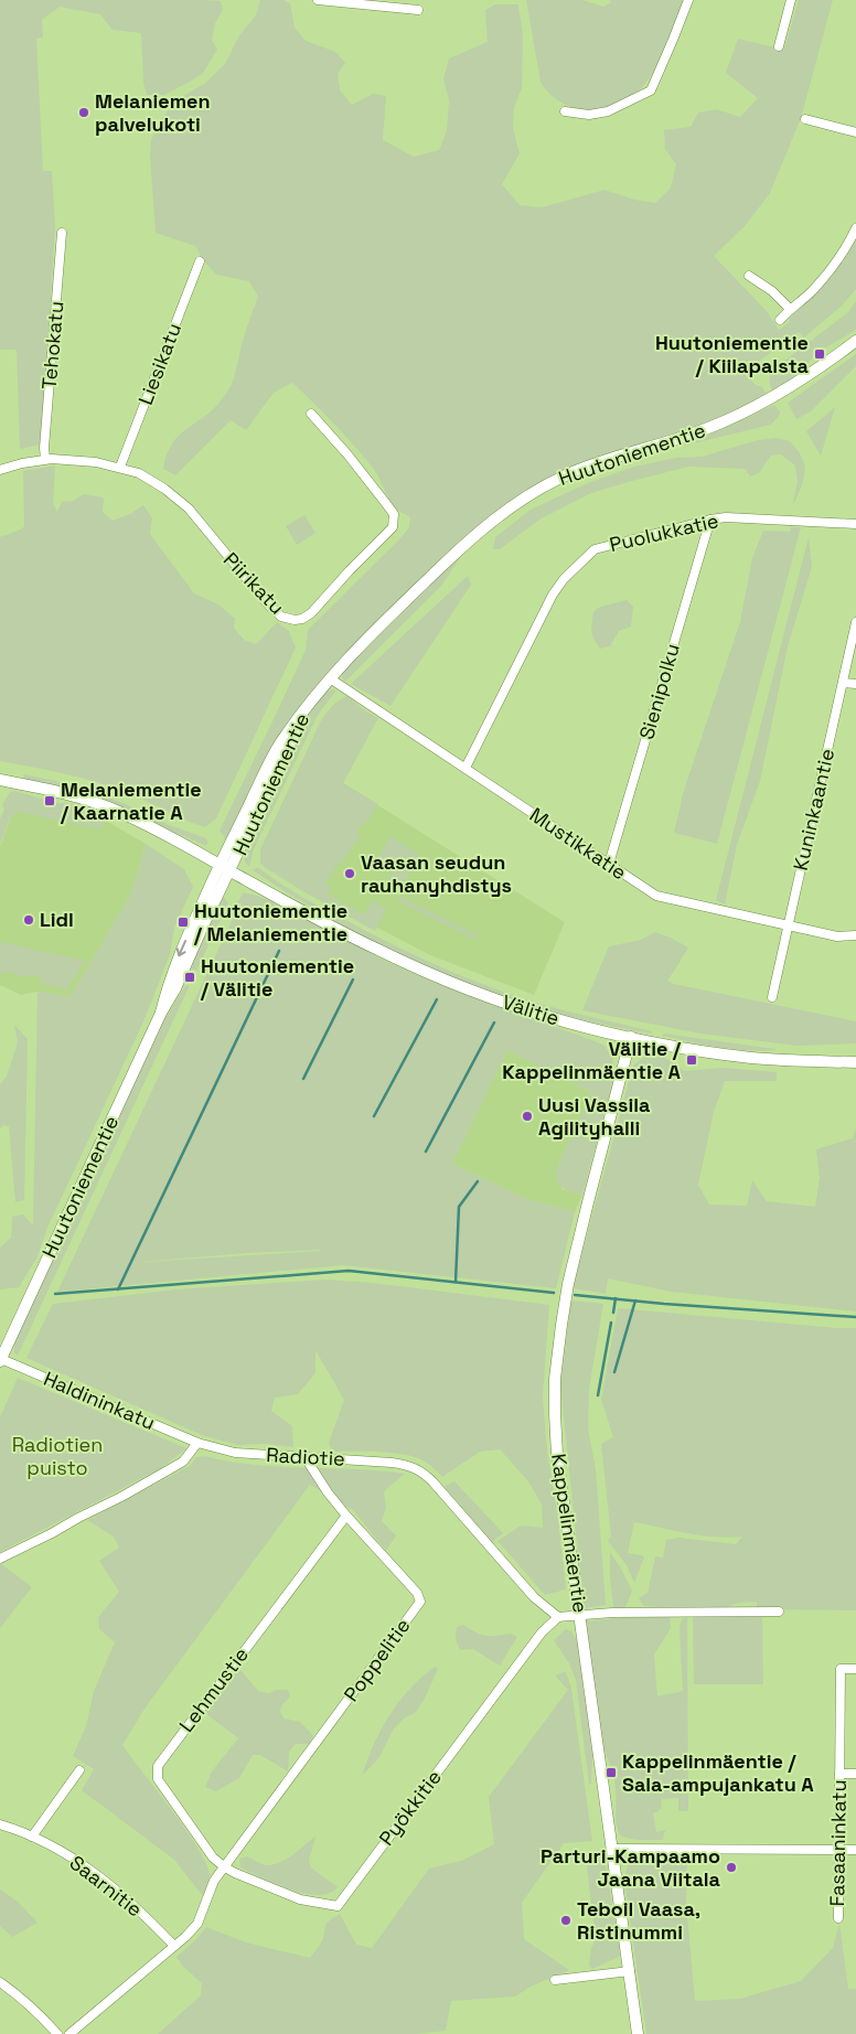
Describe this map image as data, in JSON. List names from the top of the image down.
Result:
{
  "streets": {
    "main road": ["Huutoniementie", "Välitie", "Kappelinmäentie"],
    "street": [
      "Tehokatu",
      "Liesikatu",
      "Puolukkatie",
      "Piirikatu",
      "Sienipolku",
      "Kuninkaantie",
      "Mustikkatie",
      "Haldininkatu",
      "Radiotie",
      "Poppelitie",
      "Lehmustie",
      "Pyökkitie",
      "Fasaaninkatu",
      "Saarnitie"
    ]
  },
  "crossings": [
    ["Tehokatu", "Piirikatu"],
    ["Liesikatu", "Piirikatu"],
    ["Huutoniementie", "Mustikkatie"],
    ["Huutoniementie", "Välitie"],
    ["Huutoniementie", "Haldininkatu"],
    ["Puolukkatie", "Sienipolku"],
    ["Puolukkatie", "Mustikkatie"],
    ["Sienipolku", "Mustikkatie"],
    ["Kuninkaantie", "Mustikkatie"],
    ["Välitie", "Kappelinmäentie"],
    ["Haldininkatu", "Radiotie"],
    ["Radiotie", "Poppelitie"],
    ["Radiotie", "Pyökkitie"],
    ["Poppelitie", "Lehmustie"],
    ["Poppelitie", "Pyökkitie"],
    ["Lehmustie", "Pyökkitie"]
  ],
  "parks": ["Radiotien puisto"],
  "places": {
    "other": [
      "Melaniemen palvelukoti",
      "Vaasan seudun rauhanyhdistys",
      "Lidl",
      "Uusi Vassila Agilityhalli",
      "Parturi-Kampaamo Jaana Viitala",
      "Teboil Vaasa, Ristinummi"
    ],
    "transit": [
      "Huutoniementie / Kiilapalsta",
      "Melaniementie / Kaarnatie A",
      "Huutoniementie / Melaniementie",
      "Huutoniementie / Välitie",
      "Välitie / Kappelinmäentie A",
      "Kappelinmäentie / Sala-ampujankatu A"
    ]
  }
}
